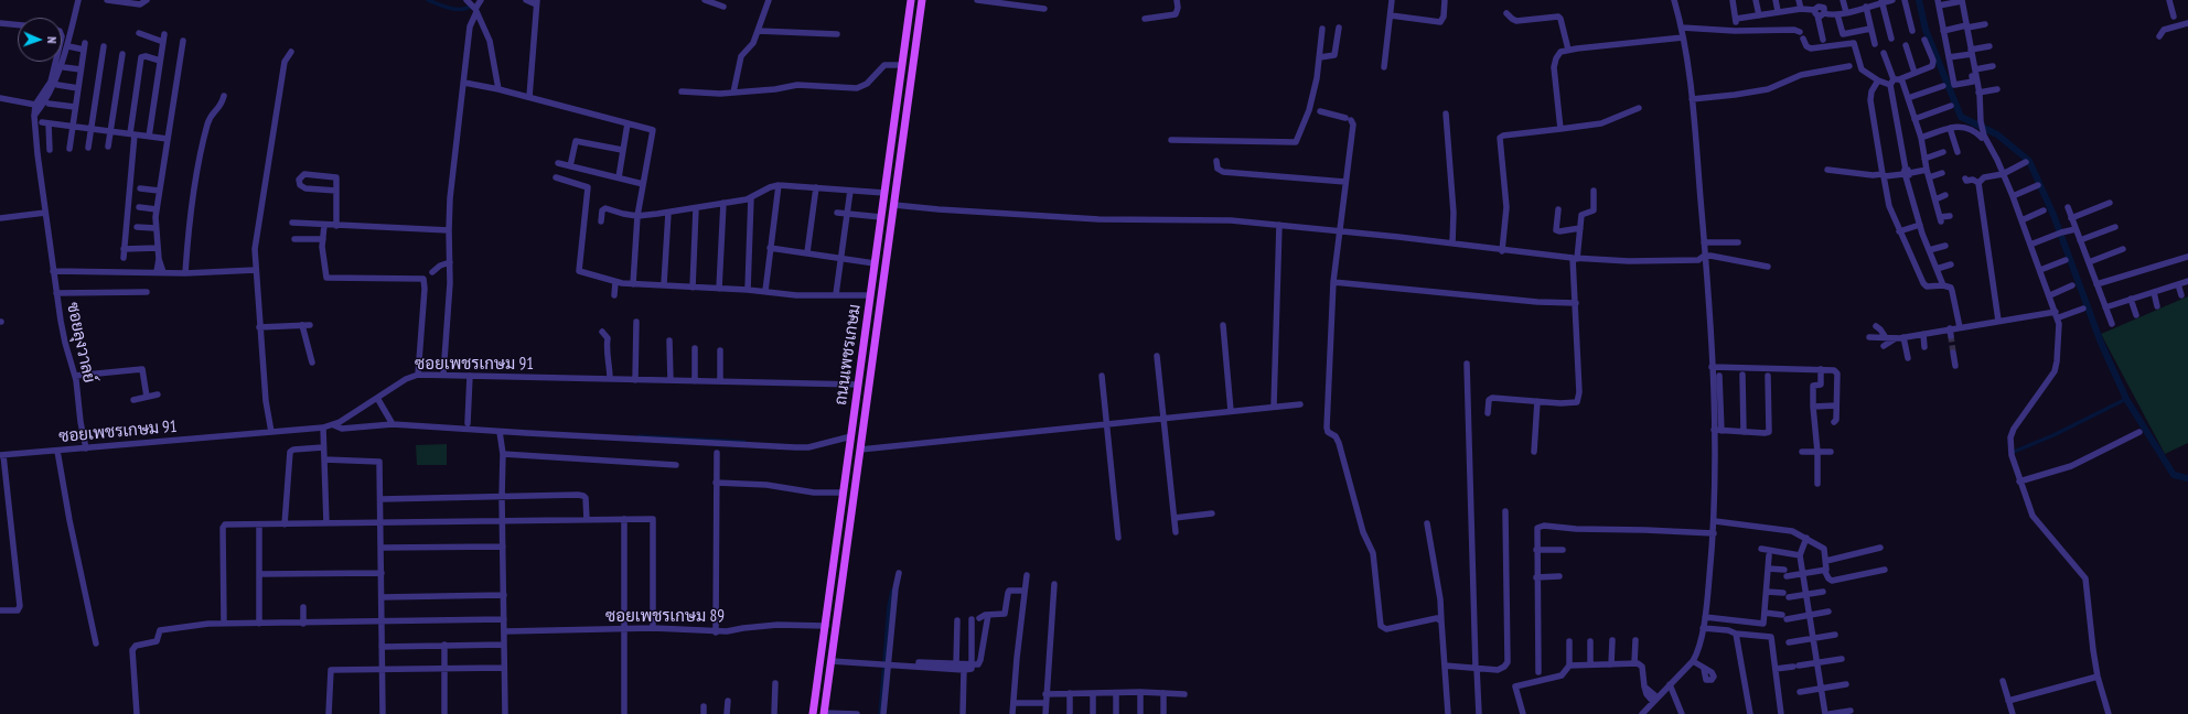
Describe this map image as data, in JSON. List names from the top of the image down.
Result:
{
  "streets": {
    "main road": ["ถนนเพชรเกษม"],
    "street": ["ซอยลุงวาลย์", "ซอยเพชรเกษม 91", "ซอยเพชรเกษม 89"]
  },
  "crossings": [
    ["ซอยลุงวาลย์", "ซอยเพชรเกษม 91"],
    ["ถนนเพชรเกษม", "ซอยเพชรเกษม 91"],
    ["ถนนเพชรเกษม", "ซอยเพชรเกษม 89"]
  ],
  "north": "right"
}
